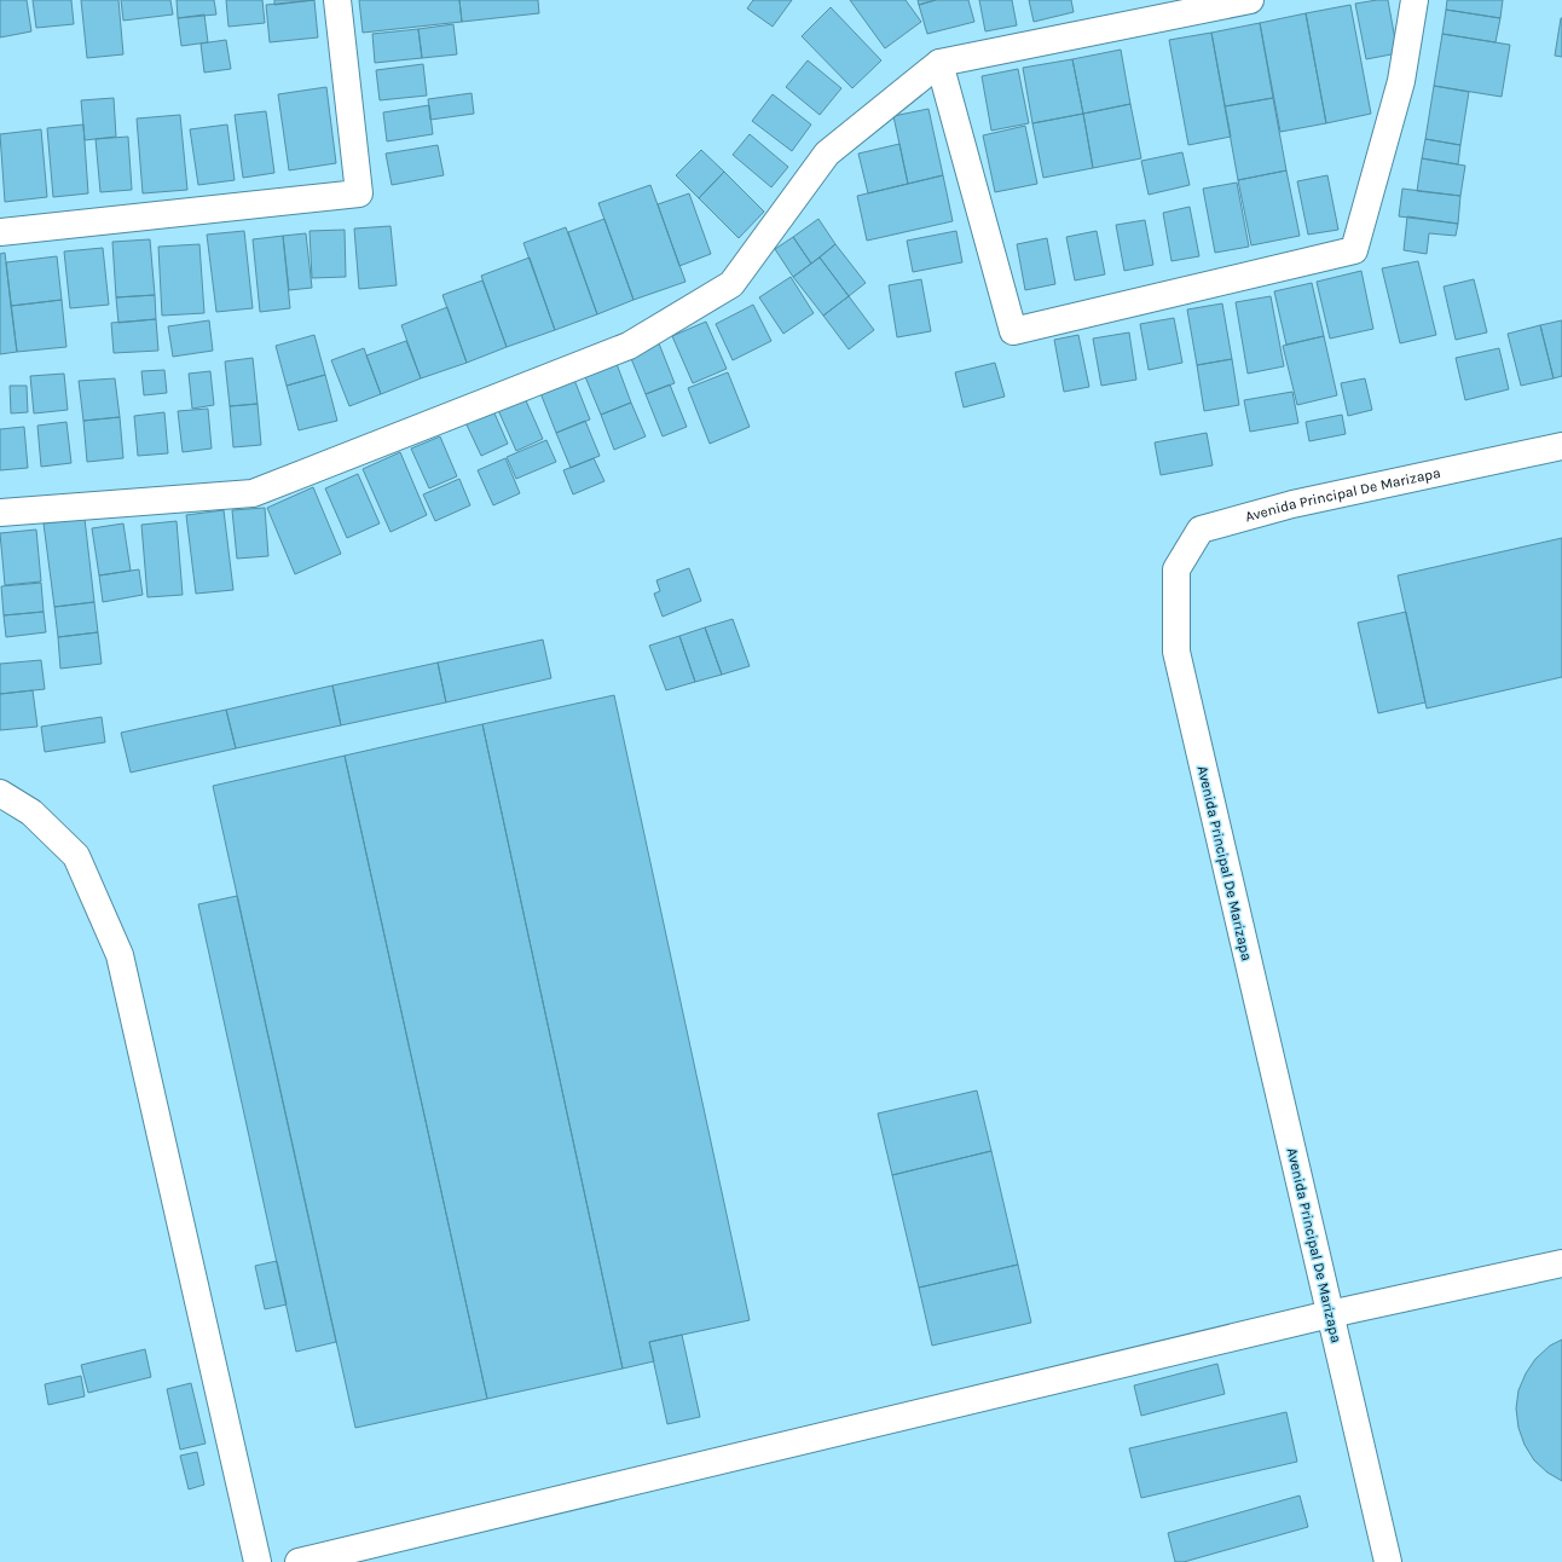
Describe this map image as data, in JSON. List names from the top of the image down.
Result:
{
  "streets": {
    "street": ["Avenida Principal De Marizapa"]
  }
}
